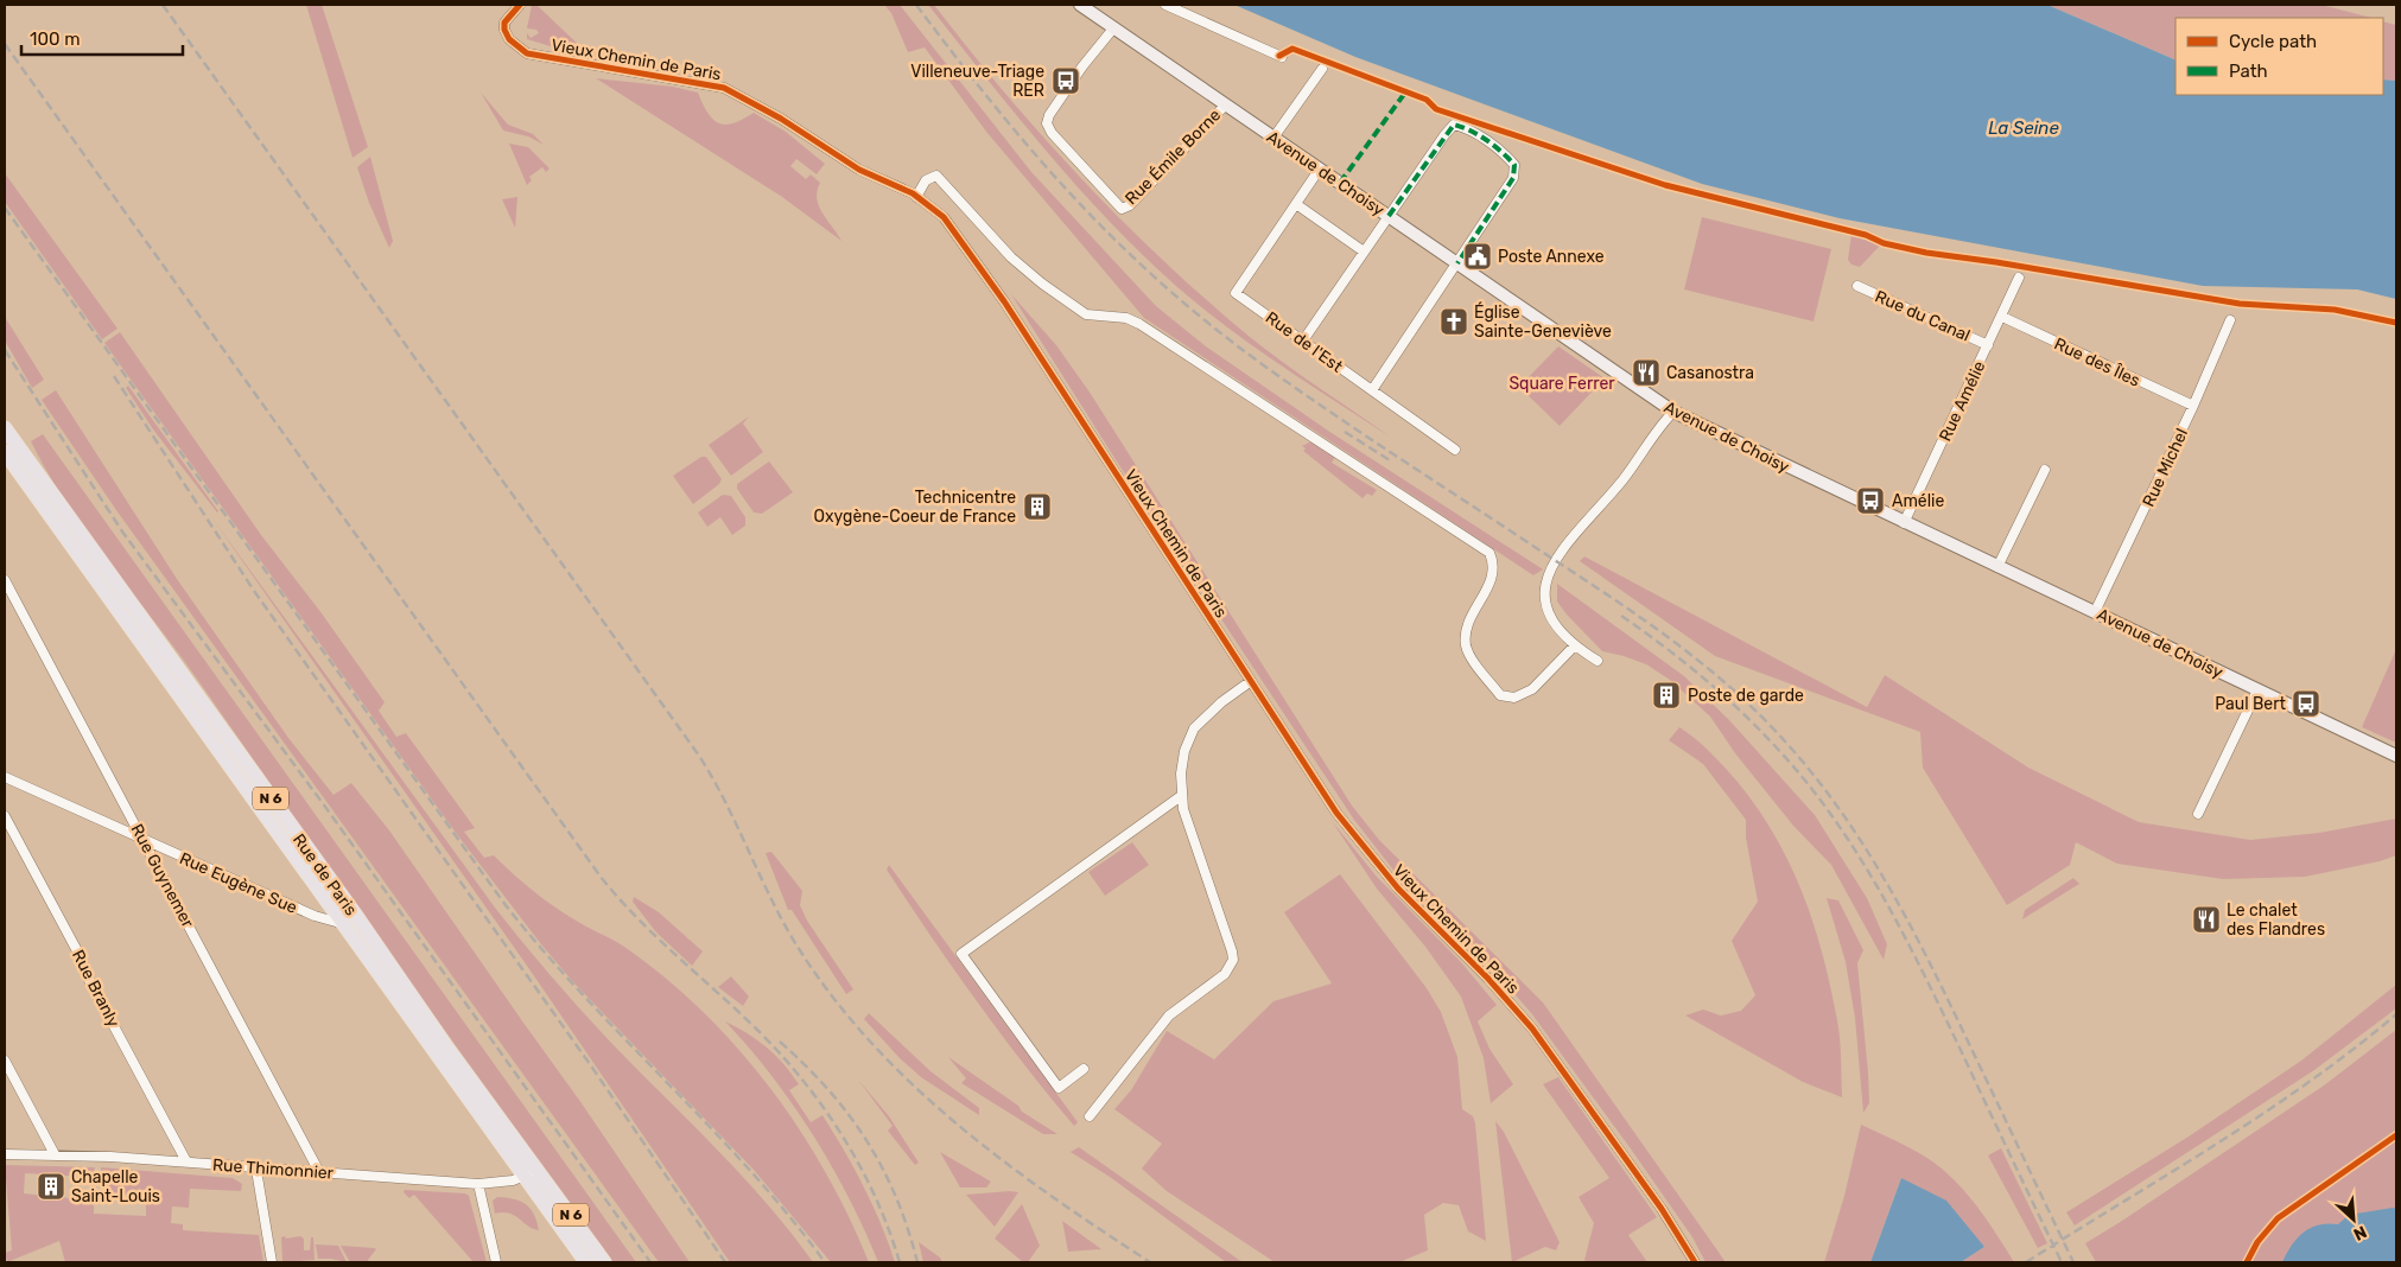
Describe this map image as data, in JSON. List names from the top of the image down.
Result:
{
  "streets": {
    "main road": ["Avenue de Choisy", "N 6", "Rue de Paris"],
    "street": [
      "Vieux Chemin de Paris",
      "Rue Émile Borne",
      "Rue du Canal",
      "Rue de l'Est",
      "Rue des Îles",
      "Rue Amélie",
      "Rue Michel",
      "Rue Guynemer",
      "Rue Eugène Sue",
      "Rue Branly",
      "Rue Thimonnier"
    ]
  },
  "crossings": [
    ["Rue Émile Borne", "Avenue de Choisy"],
    ["Avenue de Choisy", "Rue Amélie"],
    ["Avenue de Choisy", "Rue Michel"],
    ["Rue du Canal", "Rue Amélie"],
    ["Rue des Îles", "Rue Amélie"],
    ["Rue des Îles", "Rue Michel"],
    ["Rue de Paris", "Rue Eugène Sue"],
    ["Rue de Paris", "Rue Thimonnier"],
    ["Rue Guynemer", "Rue Eugène Sue"],
    ["Rue Guynemer", "Rue Thimonnier"],
    ["Rue Branly", "Rue Thimonnier"]
  ],
  "water": ["La Seine"],
  "parks": ["Square Ferrer"],
  "places": {
    "bus stop": ["Villeneuve-Triage RER", "Amélie", "Paul Bert"],
    "public building": ["Poste Annexe"],
    "church": ["Église Sainte-Geneviève"],
    "restaurant": ["Casanostra", "Le chalet des Flandres"],
    "building": ["Technicentre Oxygène-Coeur de France", "Poste de garde", "Chapelle Saint-Louis"]
  },
  "legend": ["Cycle path", "Path"],
  "scale_bar": "100 m",
  "north": "bottom right"
}
